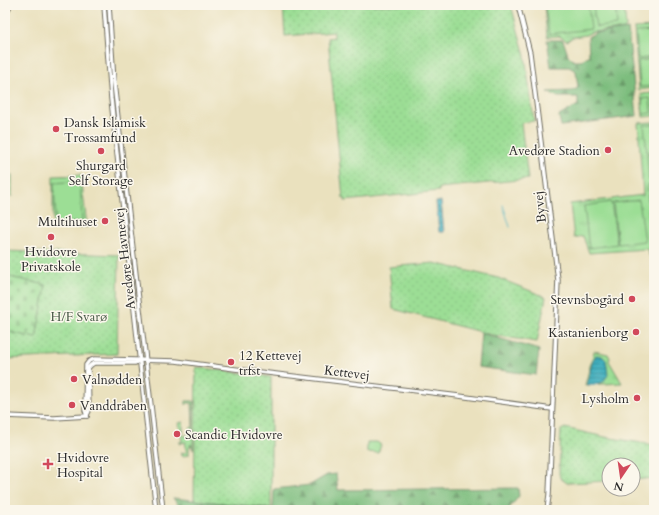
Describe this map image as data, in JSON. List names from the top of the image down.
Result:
{
  "streets": {
    "street": ["Byvej", "Avedøre Havnevej", "Kettevej"]
  },
  "crossings": [
    ["Byvej", "Kettevej"],
    ["Avedøre Havnevej", "Kettevej"]
  ],
  "parks": ["H/F Svarø"],
  "places": {
    "other": [
      "Dansk Islamisk Trossamfund",
      "Avedøre Stadion",
      "Shurgard Self Storage",
      "Multihuset",
      "Hvidovre Privatskole",
      "Stevnsbogård",
      "Kastanienborg",
      "12 Kettevej trfst",
      "Valnødden",
      "Lysholm",
      "Vanddråben",
      "Scandic Hvidovre"
    ],
    "health": ["Hvidovre Hospital"]
  },
  "north": "bottom"
}
